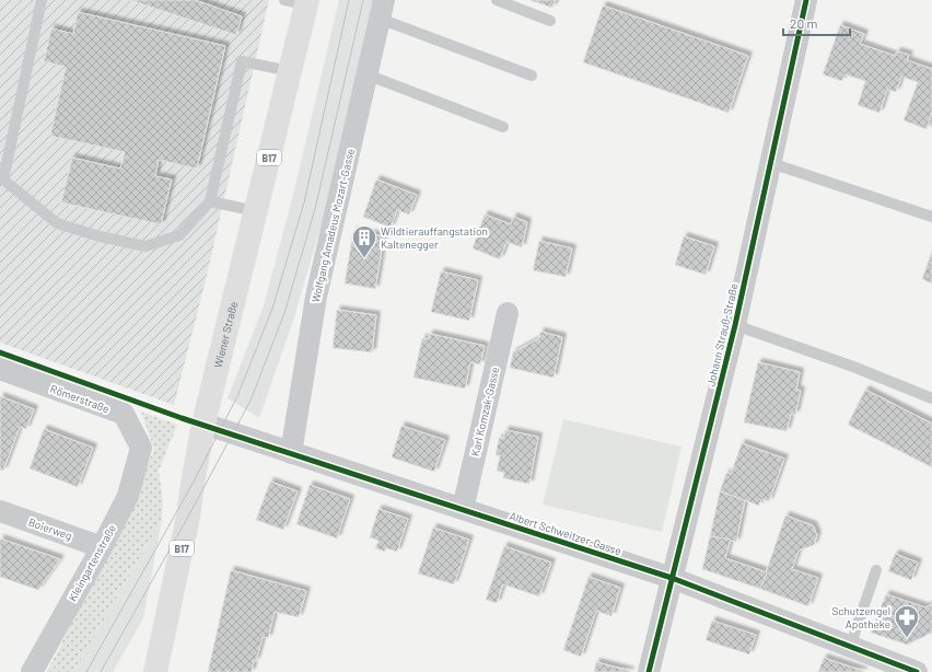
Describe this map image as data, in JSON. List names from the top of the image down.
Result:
{
  "streets": {
    "main road": ["B17", "Wiener Straße"],
    "street": [
      "Wolfgang Amadeus Mozart-Gasse",
      "Johann Strauß-Straße",
      "Römerstraße",
      "Karl Komzak-Gasse",
      "Boierweg",
      "Albert Schweitzer-Gasse",
      "Kleingartenstraße"
    ]
  },
  "crossings": [
    ["Wolfgang Amadeus Mozart-Gasse", "Albert Schweitzer-Gasse"],
    ["Wiener Straße", "Albert Schweitzer-Gasse"],
    ["Johann Strauß-Straße", "Albert Schweitzer-Gasse"],
    ["Römerstraße", "Kleingartenstraße"],
    ["Karl Komzak-Gasse", "Albert Schweitzer-Gasse"],
    ["Boierweg", "Kleingartenstraße"]
  ],
  "places": {
    "building": ["Wildtierauffangstation Kaltenegger"],
    "pharmacy": ["Schutzengel Apotheke"]
  },
  "scale_bar": "20 m"
}
